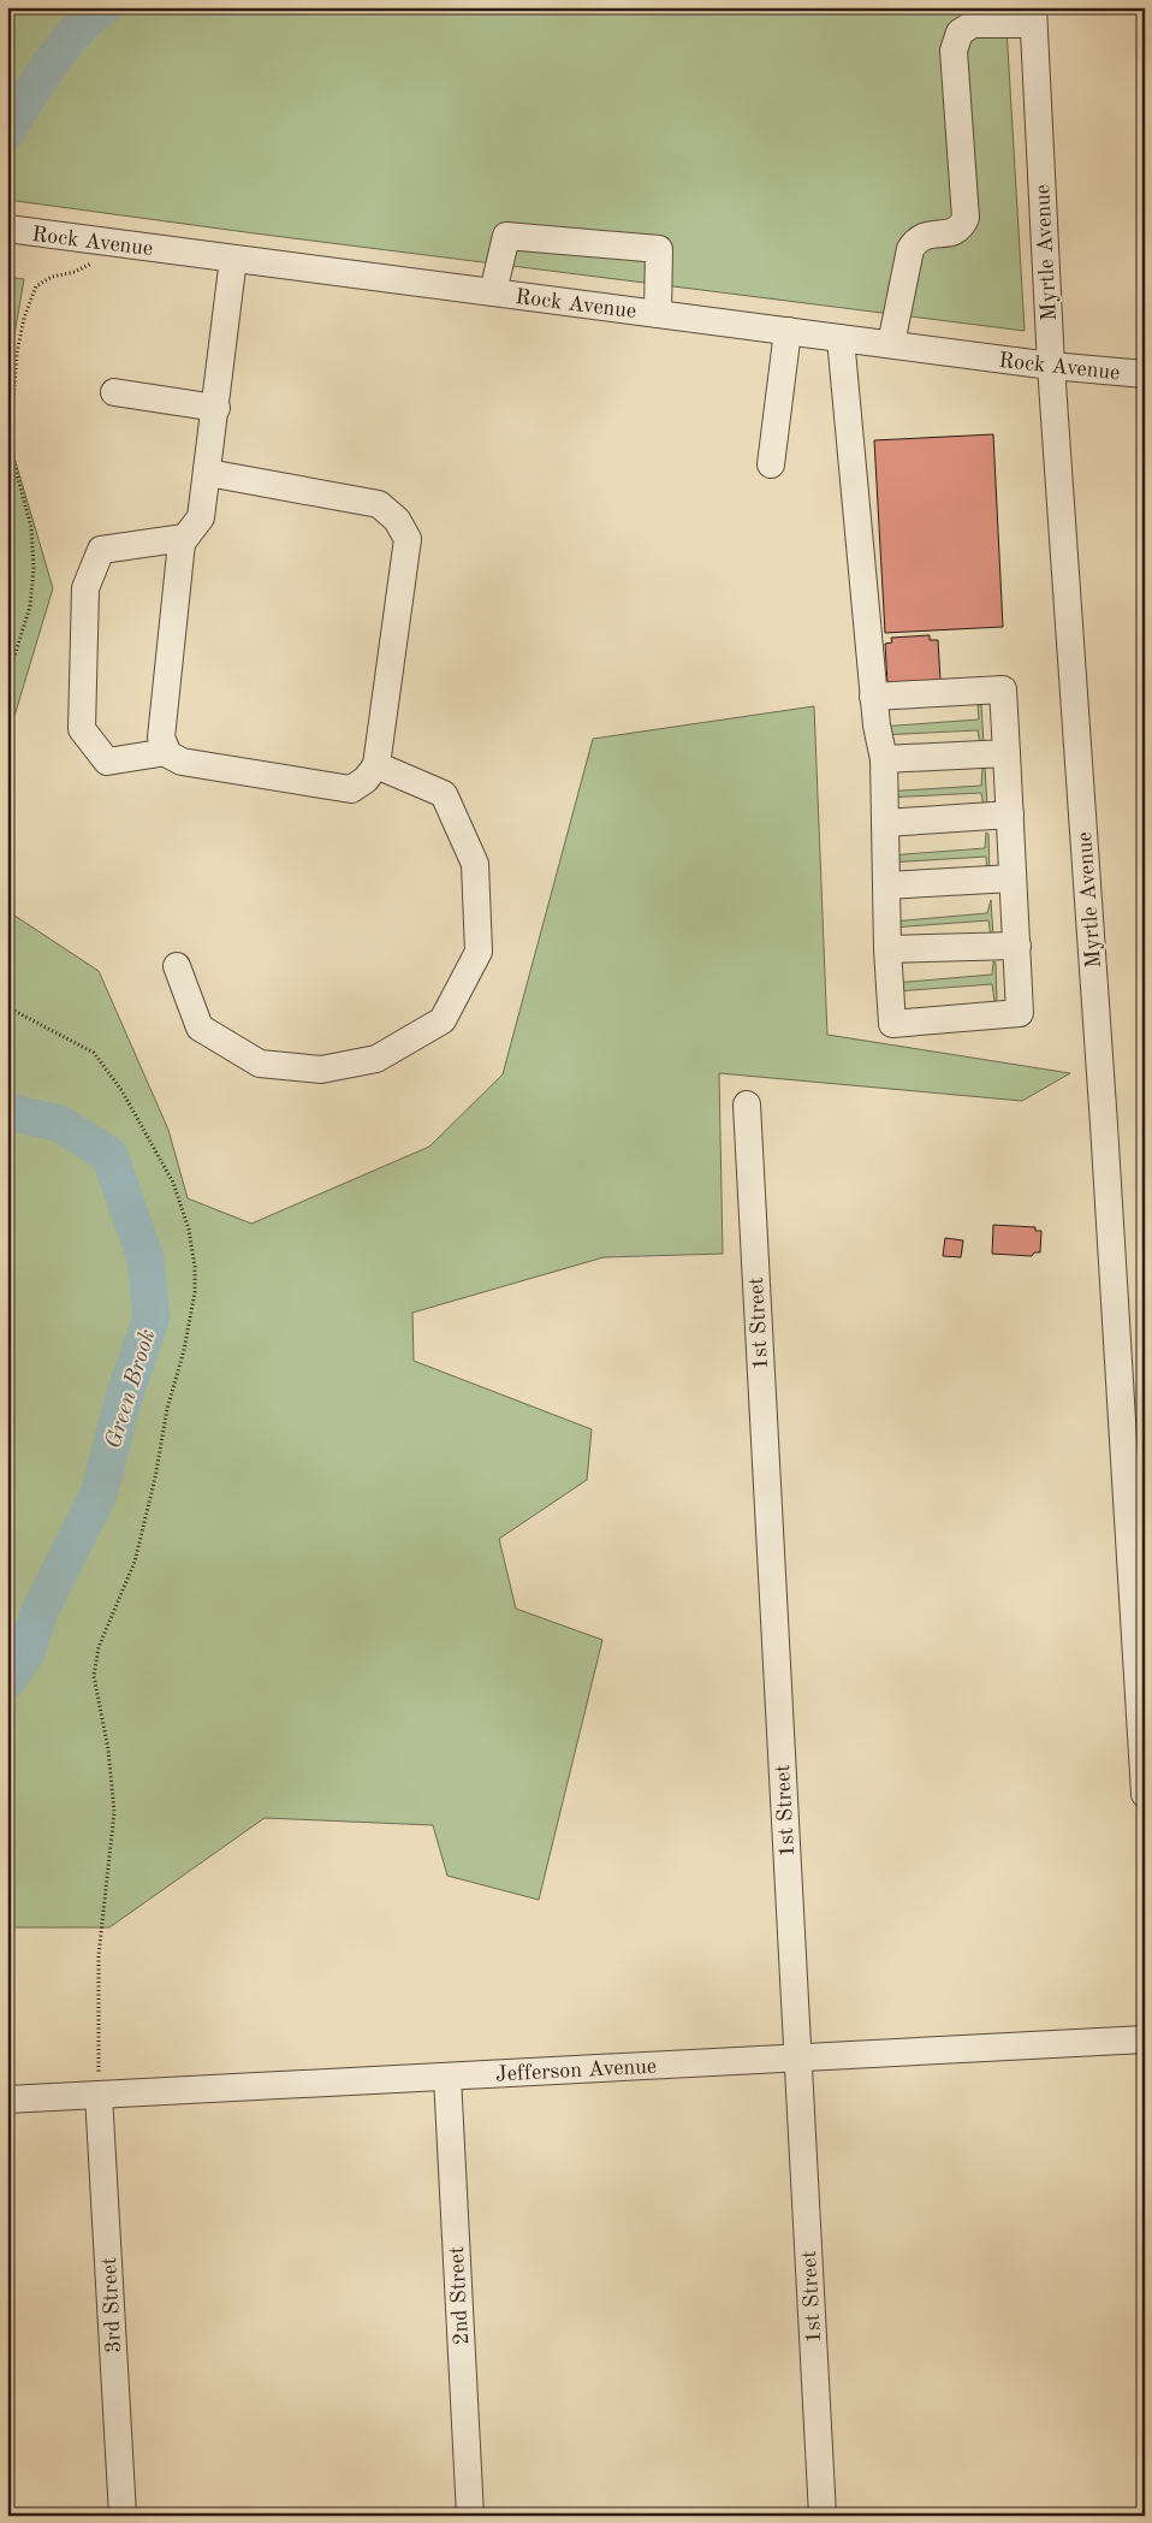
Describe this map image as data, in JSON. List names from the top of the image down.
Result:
{
  "streets": {
    "street": [
      "Rock Avenue",
      "Myrtle Avenue",
      "1st Street",
      "Jefferson Avenue",
      "2nd Street",
      "3rd Street"
    ]
  },
  "crossings": [
    ["Rock Avenue", "Myrtle Avenue"],
    ["1st Street", "Jefferson Avenue"],
    ["Jefferson Avenue", "2nd Street"],
    ["Jefferson Avenue", "3rd Street"]
  ],
  "water": ["Green Brook"]
}
